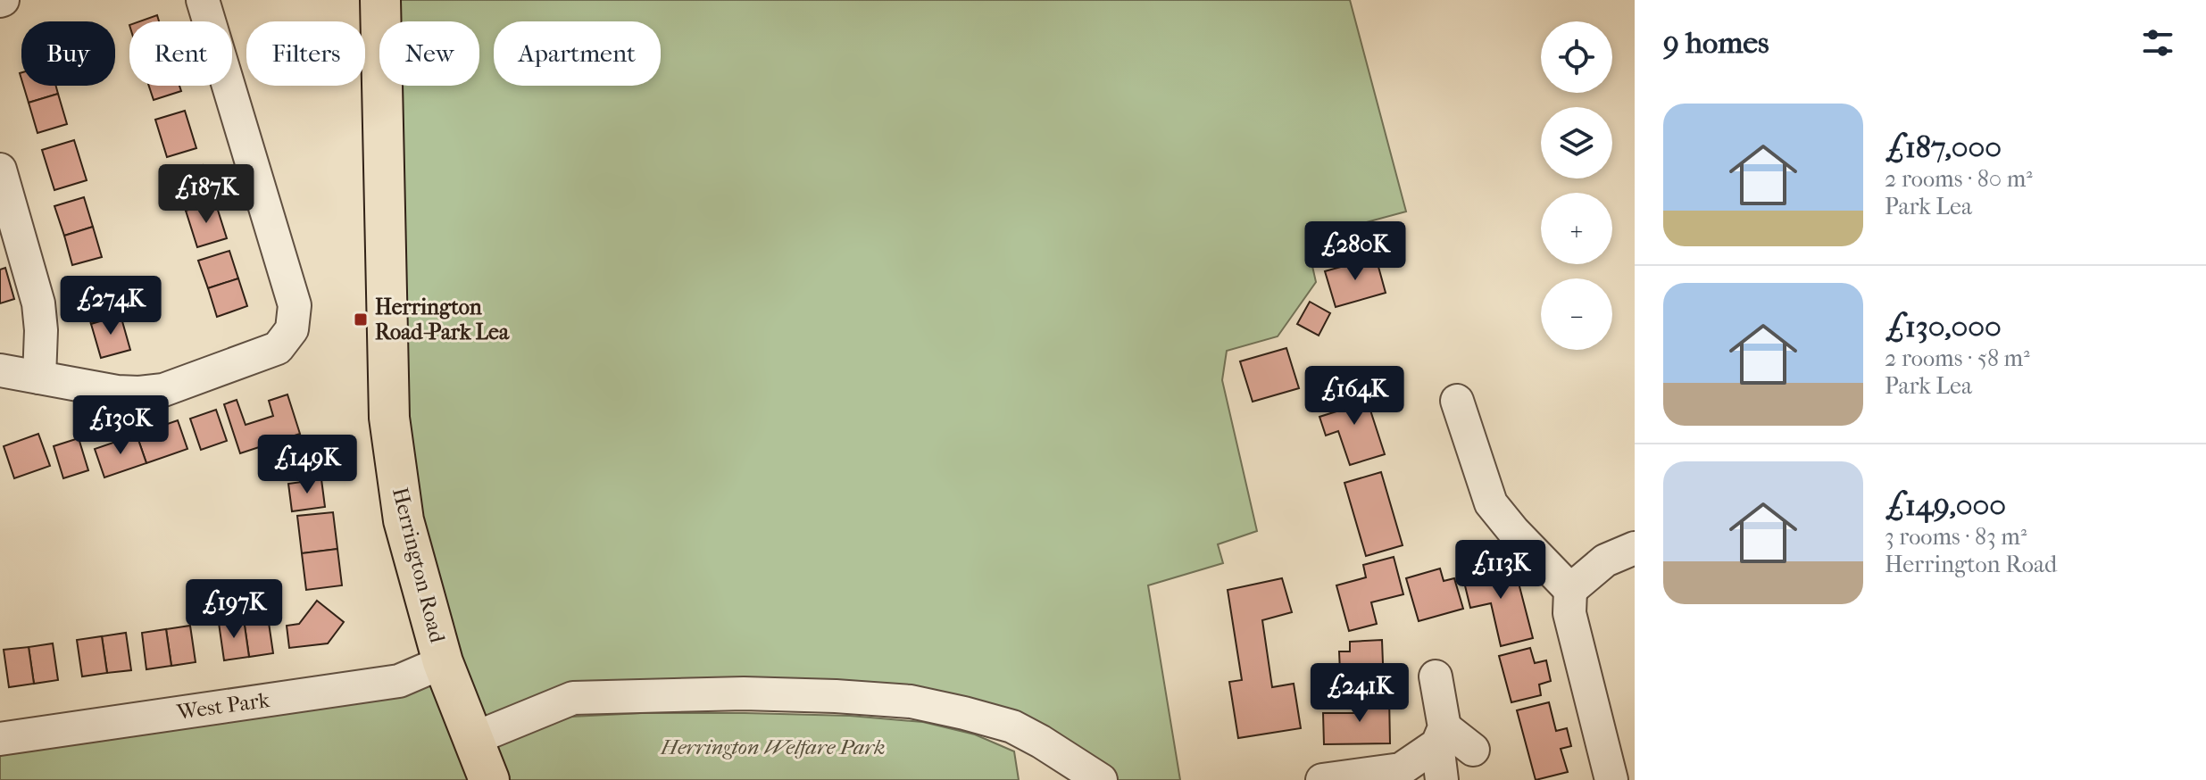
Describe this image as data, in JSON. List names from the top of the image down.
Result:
{
  "streets": {
    "main road": ["Herrington Road"],
    "street": ["West Park"]
  },
  "crossings": [
    ["Herrington Road", "West Park"]
  ],
  "parks": ["Herrington Welfare Park"],
  "places": {
    "transit": ["Herrington Road-Park Lea"]
  },
  "page": {
    "heading": "9 homes",
    "map_buttons": ["+", "−"],
    "chip": [
      "Buy",
      "Rent",
      "Filters",
      "New",
      "Apartment"
    ],
    "list": [
      {
        "name": "£187,000",
        "note": "2 rooms · 80 m² · Park Lea"
      },
      {
        "name": "£130,000",
        "note": "2 rooms · 58 m² · Park Lea"
      },
      {
        "name": "£149,000",
        "note": "3 rooms · 83 m² · Herrington Road"
      }
    ],
    "price": [
      "£187K",
      "£280K",
      "£274K",
      "£164K",
      "£130K",
      "£149K",
      "£113K",
      "£197K",
      "£241K"
    ]
  }
}
